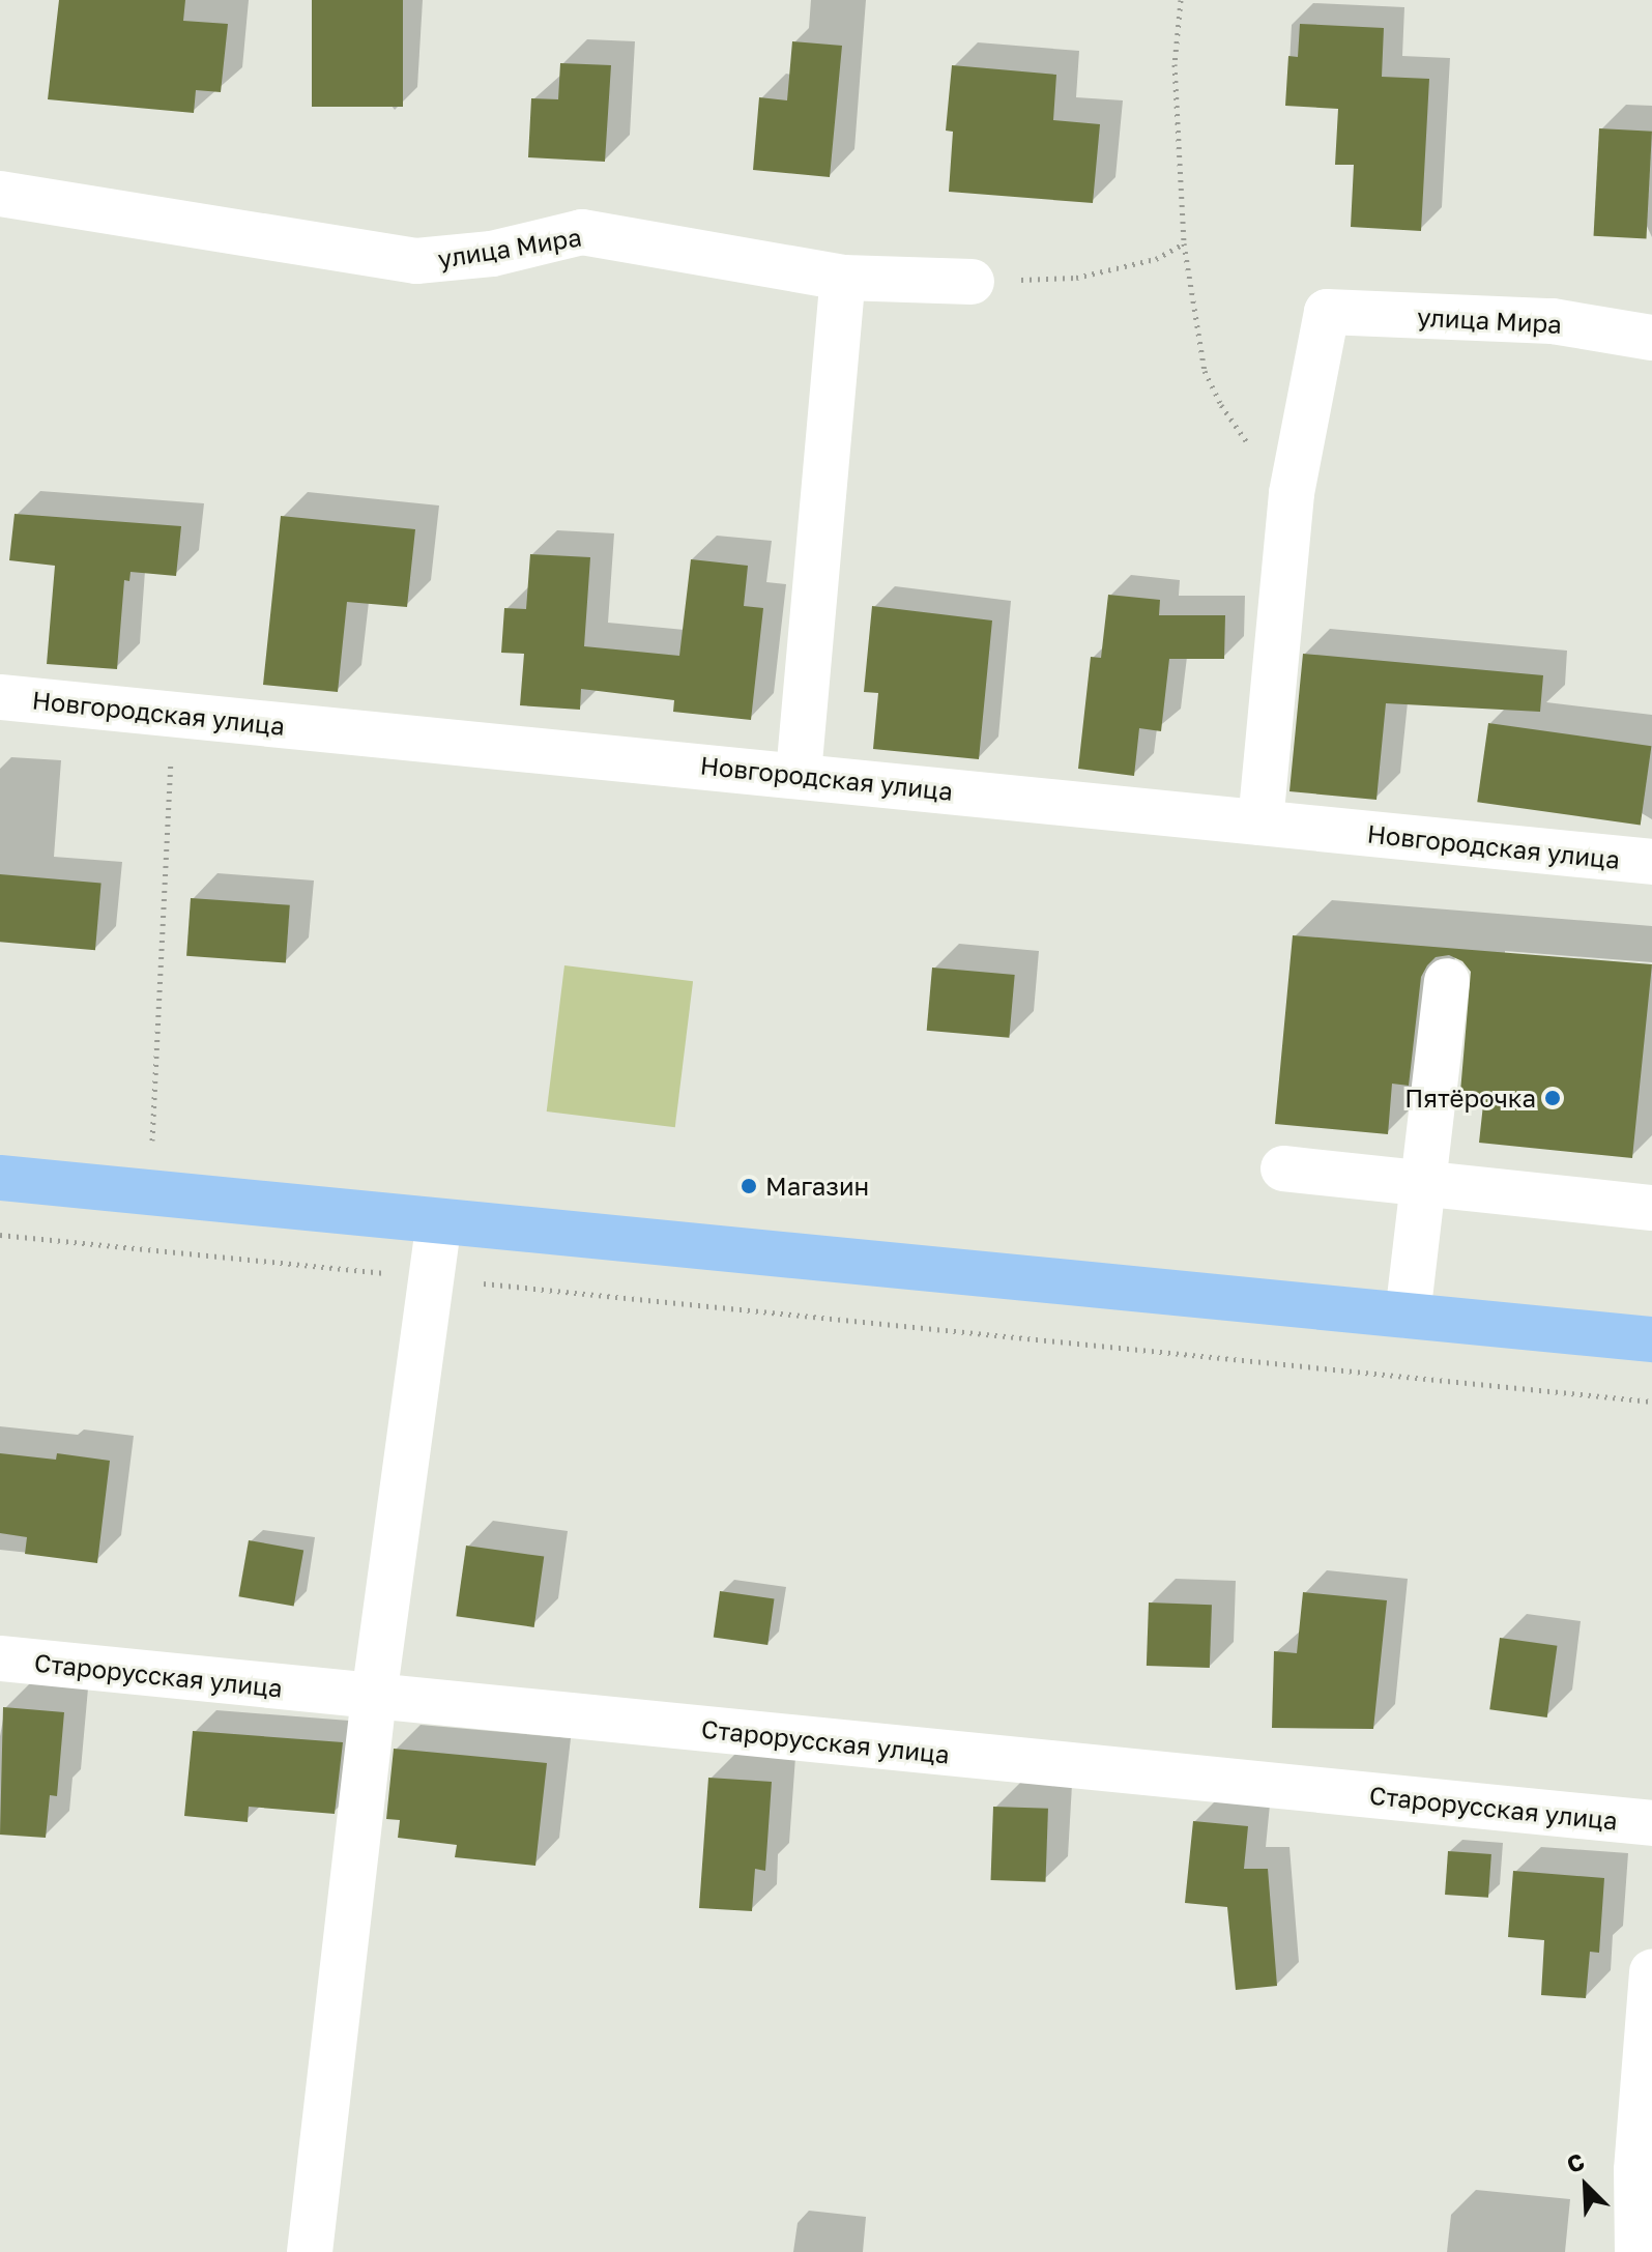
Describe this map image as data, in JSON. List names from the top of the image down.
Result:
{
  "streets": {
    "street": ["улица Мира", "Новгородская улица", "Старорусская улица"]
  },
  "crossings": [
    ["улица Мира", "Новгородская улица"]
  ],
  "places": ["Пятёрочка", "Магазин"],
  "north": "top left"
}
